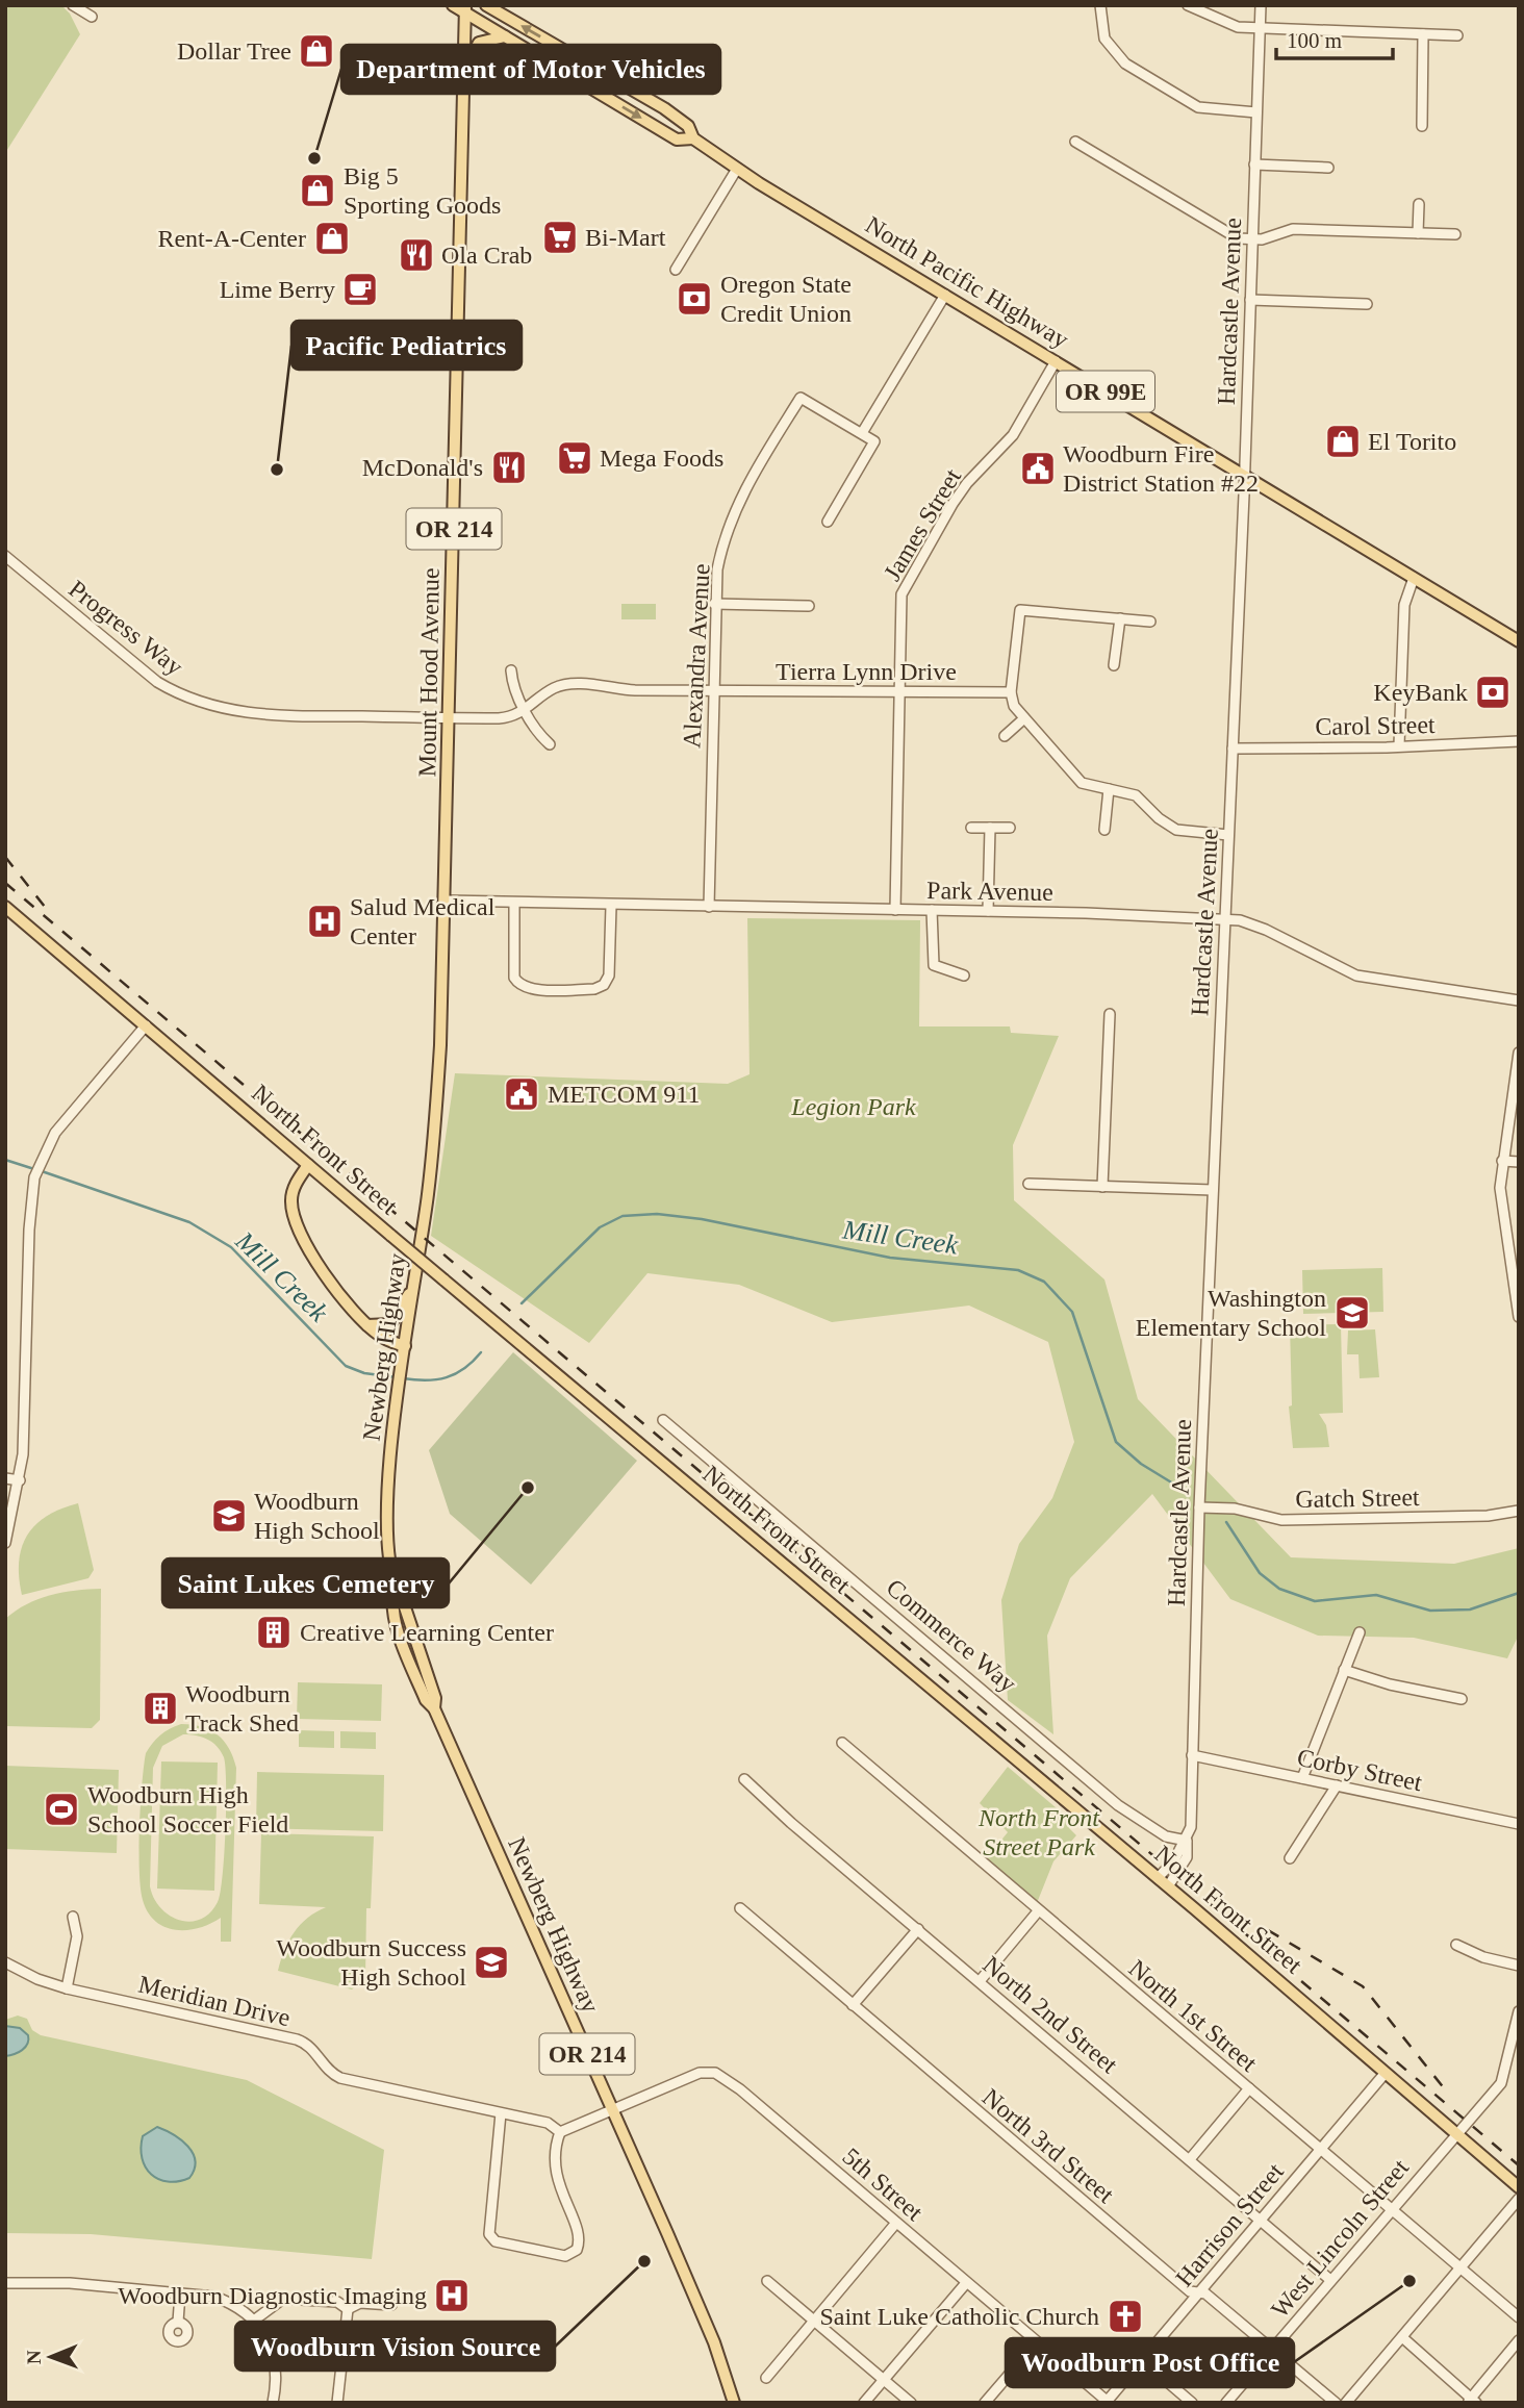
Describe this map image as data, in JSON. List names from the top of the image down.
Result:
{
  "streets": {
    "main road": [
      "North Pacific Highway",
      "OR 99E",
      "OR 214",
      "Mount Hood Avenue",
      "North Front Street",
      "Newberg Highway"
    ],
    "street": [
      "Hardcastle Avenue",
      "James Street",
      "Progress Way",
      "Alexandra Avenue",
      "Tierra Lynn Drive",
      "Carol Street",
      "Park Avenue",
      "Gatch Street",
      "Commerce Way",
      "Corby Street",
      "Meridian Drive",
      "North 2nd Street",
      "North 1st Street",
      "North 3rd Street",
      "5th Street",
      "Harrison Street",
      "West Lincoln Street"
    ]
  },
  "crossings": [
    ["North Pacific Highway", "Hardcastle Avenue"],
    ["North Pacific Highway", "James Street"],
    ["North Pacific Highway", "OR 214"],
    ["North Pacific Highway", "Mount Hood Avenue"],
    ["Hardcastle Avenue", "Carol Street"],
    ["Hardcastle Avenue", "Park Avenue"],
    ["Hardcastle Avenue", "North Front Street"],
    ["Hardcastle Avenue", "Gatch Street"],
    ["Hardcastle Avenue", "Commerce Way"],
    ["Hardcastle Avenue", "Corby Street"],
    ["James Street", "Tierra Lynn Drive"],
    ["James Street", "Park Avenue"],
    ["OR 214", "Mount Hood Avenue"],
    ["Progress Way", "Tierra Lynn Drive"],
    ["Progress Way", "Mount Hood Avenue"],
    ["Alexandra Avenue", "Tierra Lynn Drive"],
    ["Alexandra Avenue", "Park Avenue"],
    ["Tierra Lynn Drive", "Mount Hood Avenue"],
    ["Mount Hood Avenue", "Park Avenue"],
    ["Mount Hood Avenue", "Newberg Highway"],
    ["North Front Street", "Harrison Street"],
    ["North Front Street", "West Lincoln Street"],
    ["Newberg Highway", "5th Street"],
    ["North 2nd Street", "Harrison Street"],
    ["North 2nd Street", "West Lincoln Street"],
    ["North 1st Street", "Harrison Street"],
    ["North 1st Street", "West Lincoln Street"],
    ["North 3rd Street", "Harrison Street"],
    ["North 3rd Street", "West Lincoln Street"],
    ["5th Street", "Harrison Street"]
  ],
  "water": ["Mill Creek"],
  "parks": ["Legion Park", "North Front Street Park"],
  "places": {
    "shop": [
      "Dollar Tree",
      "Big 5 Sporting Goods",
      "Rent-A-Center",
      "El Torito"
    ],
    "other": [
      "Department of Motor Vehicles",
      "Pacific Pediatrics",
      "Saint Lukes Cemetery",
      "Woodburn Vision Source",
      "Woodburn Post Office"
    ],
    "supermarket": ["Bi-Mart", "Mega Foods"],
    "restaurant": ["Ola Crab", "McDonald's"],
    "cafe": ["Lime Berry"],
    "bank": ["Oregon State Credit Union", "KeyBank"],
    "public building": ["Woodburn Fire District Station #22", "METCOM 911"],
    "hospital": ["Salud Medical Center", "Woodburn Diagnostic Imaging"],
    "school or university": ["Washington Elementary School", "Woodburn High School", "Woodburn Success High School"],
    "building": ["Creative Learning Center", "Woodburn Track Shed"],
    "sports": ["Woodburn High School Soccer Field"],
    "church": ["Saint Luke Catholic Church"]
  },
  "scale_bar": "100 m",
  "north": "left"
}
